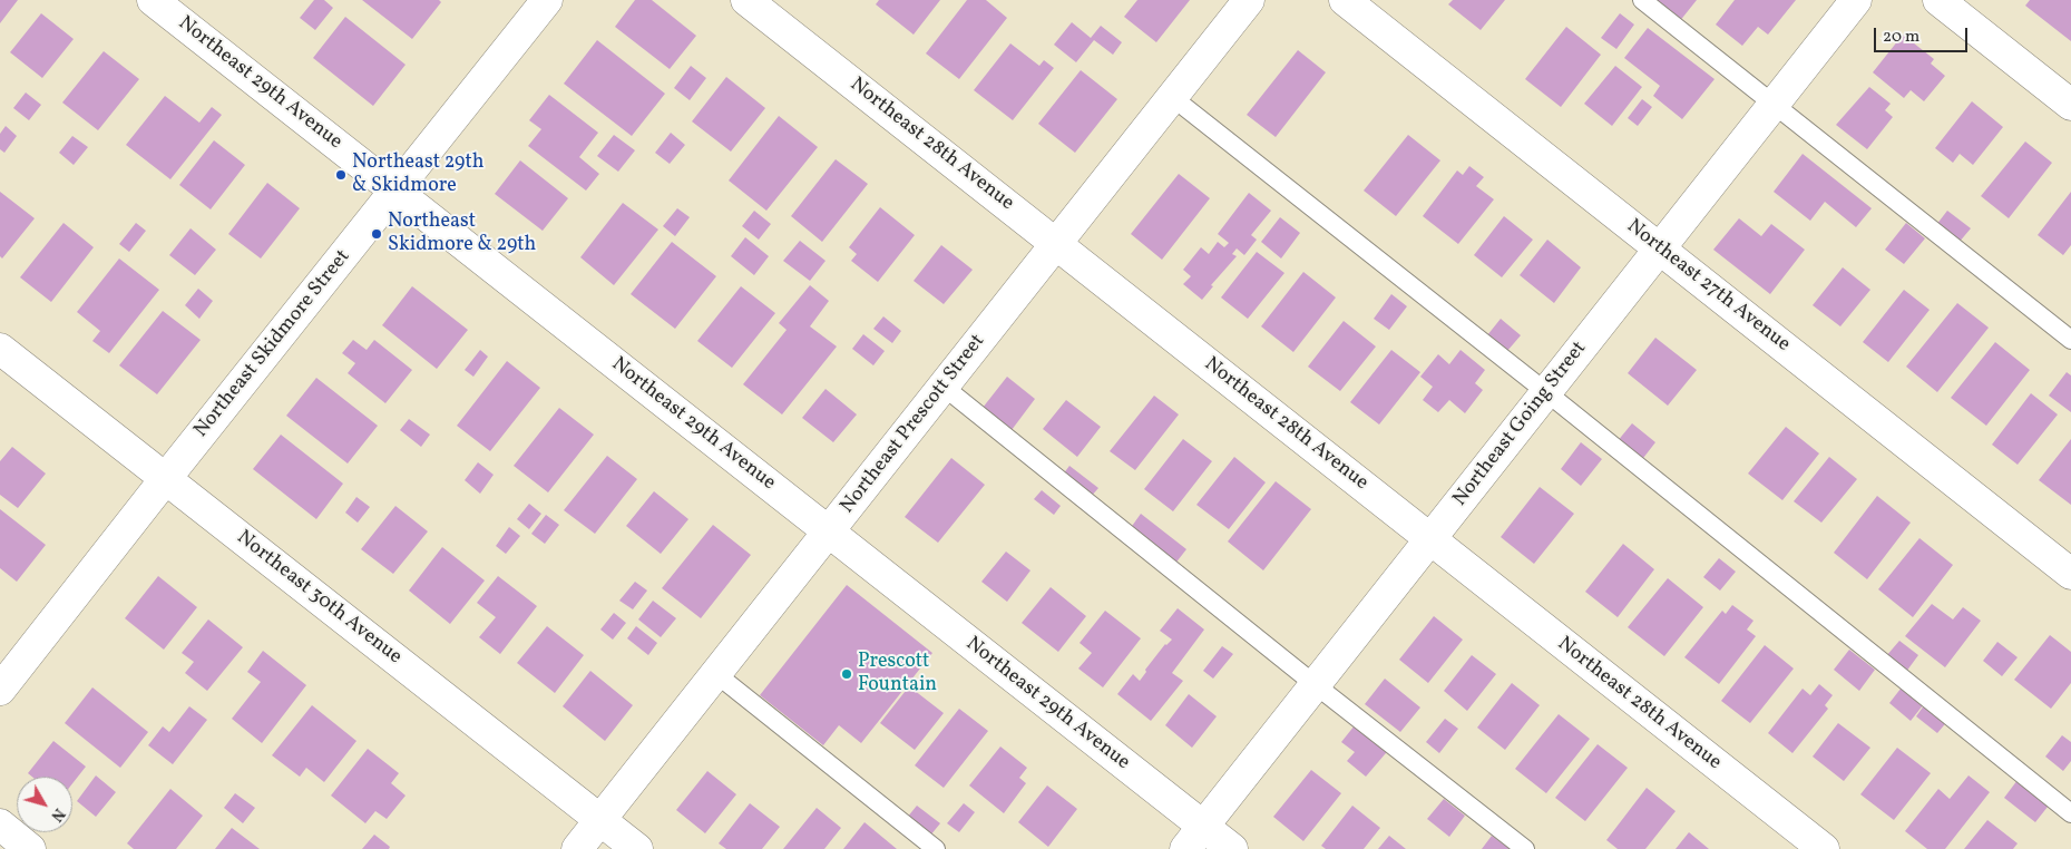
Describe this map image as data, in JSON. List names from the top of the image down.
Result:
{
  "streets": {
    "street": [
      "Northeast 29th Avenue",
      "Northeast 28th Avenue",
      "Northeast 27th Avenue",
      "Northeast Skidmore Street",
      "Northeast Prescott Street",
      "Northeast Going Street",
      "Northeast 30th Avenue"
    ]
  },
  "crossings": [
    ["Northeast 29th Avenue", "Northeast Skidmore Street"],
    ["Northeast 29th Avenue", "Northeast Prescott Street"],
    ["Northeast 29th Avenue", "Northeast Going Street"],
    ["Northeast 28th Avenue", "Northeast Prescott Street"],
    ["Northeast 28th Avenue", "Northeast Going Street"],
    ["Northeast 27th Avenue", "Northeast Going Street"],
    ["Northeast Skidmore Street", "Northeast 30th Avenue"],
    ["Northeast Prescott Street", "Northeast 30th Avenue"]
  ],
  "places": ["Northeast 29th & Skidmore", "Northeast Skidmore & 29th", "Prescott Fountain"],
  "scale_bar": "20 m",
  "north": "bottom right"
}
